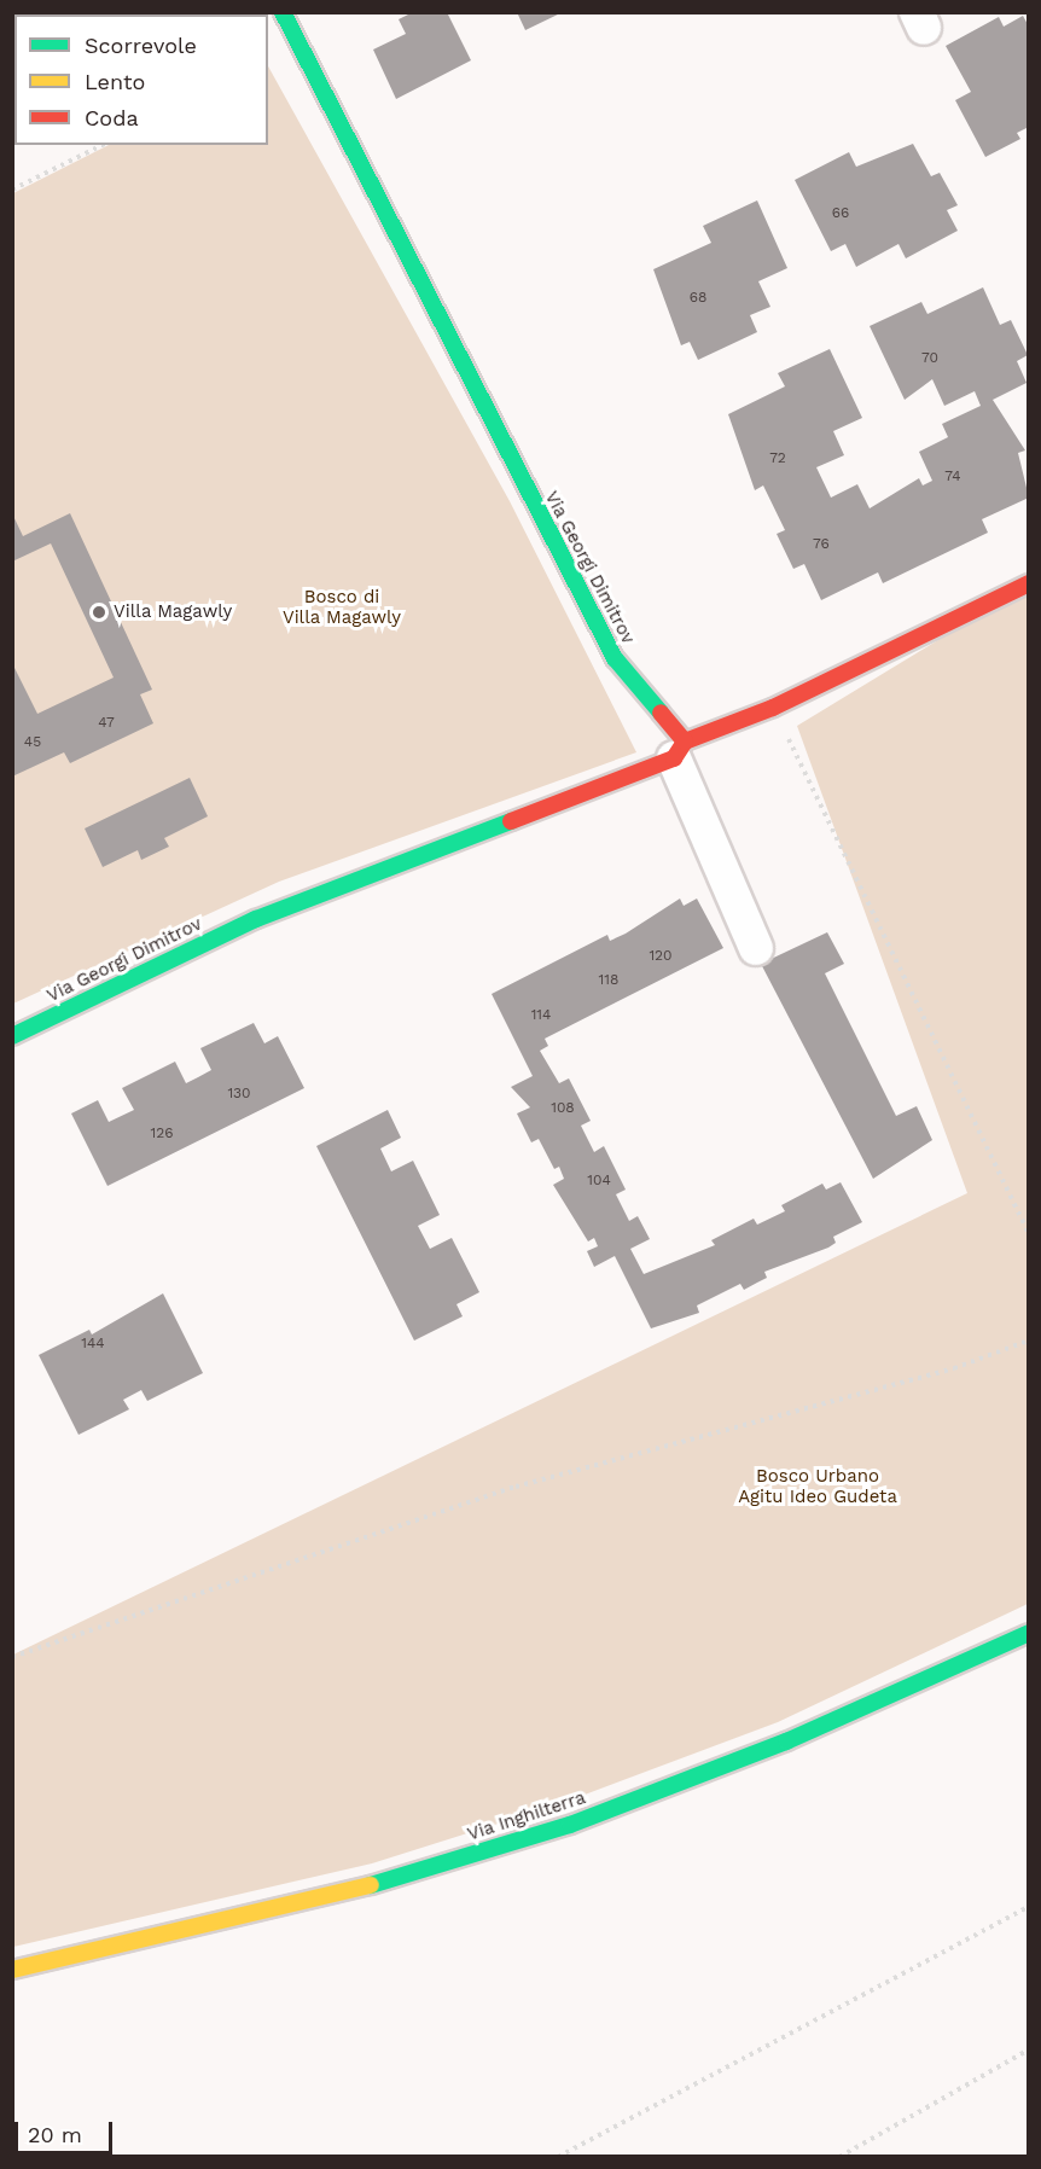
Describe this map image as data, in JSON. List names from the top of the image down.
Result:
{
  "streets": {
    "street": ["Via Georgi Dimitrov", "Via Inghilterra"]
  },
  "parks": ["Bosco di Villa Magawly", "Bosco Urbano Agitu Ideo Gudeta"],
  "places": ["Villa Magawly"],
  "house_numbers": [
    "66",
    "68",
    "70",
    "72",
    "74",
    "76",
    "47",
    "45",
    "120",
    "118",
    "114",
    "130",
    "108",
    "126",
    "104",
    "144"
  ],
  "legend": ["Scorrevole", "Lento", "Coda"],
  "scale_bar": "20 m"
}
